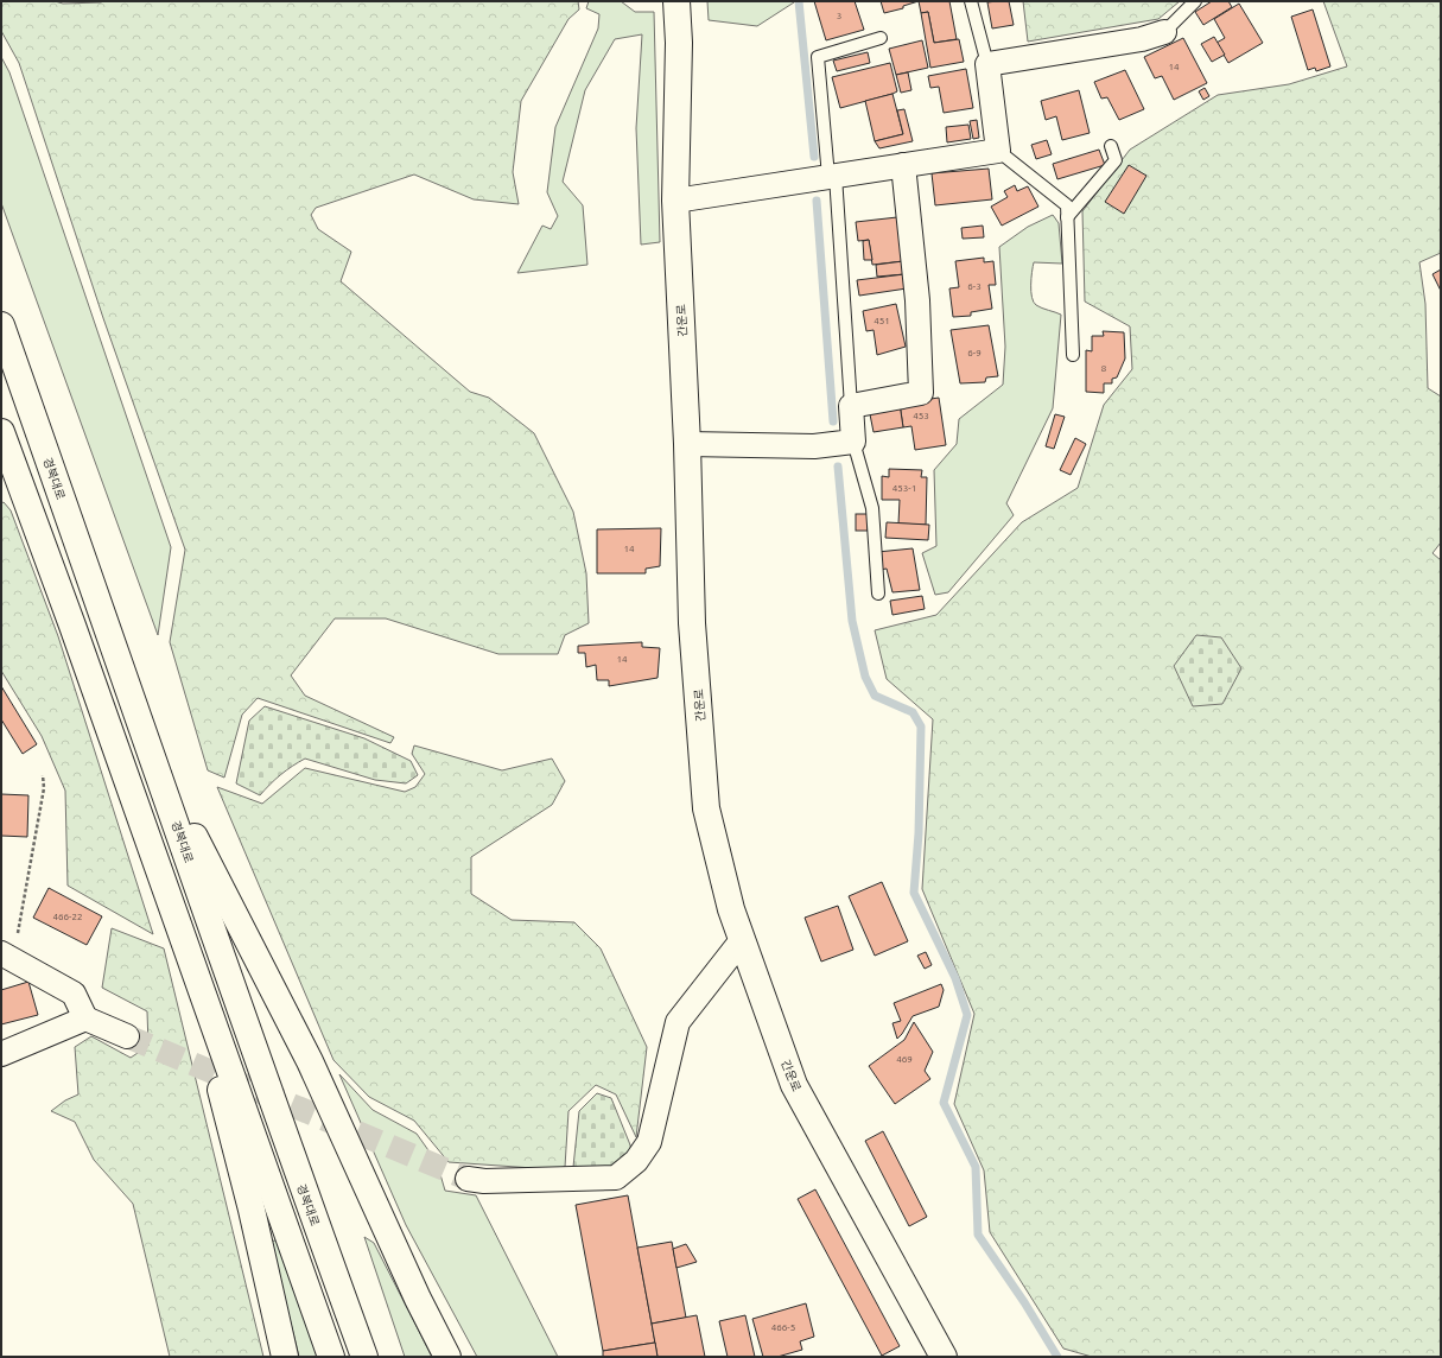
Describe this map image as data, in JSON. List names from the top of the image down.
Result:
{
  "streets": {
    "main road": ["간운로", "경북대로"]
  },
  "house_numbers": [
    "3",
    "14",
    "6-3",
    "451",
    "6-9",
    "8",
    "453",
    "453-1",
    "14",
    "14",
    "466-22",
    "469",
    "466-5"
  ]
}
